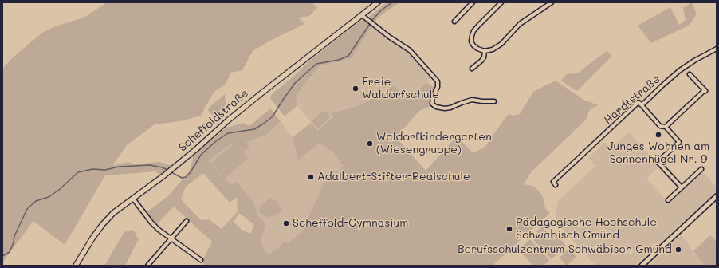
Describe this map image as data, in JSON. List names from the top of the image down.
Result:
{
  "streets": {
    "main road": ["Scheffoldstraße"],
    "street": ["Hardtstraße"]
  },
  "places": [
    "Freie Waldorfschule",
    "Junges Wohnen am Sonnenhügel Nr. 9",
    "Waldorfkindergarten (Wiesengruppe)",
    "Adalbert-Stifter-Realschule",
    "Scheffold-Gymnasium",
    "Pädagogische Hochschule Schwäbisch Gmünd",
    "Berufsschulzentrum Schwäbisch Gmünd"
  ]
}
